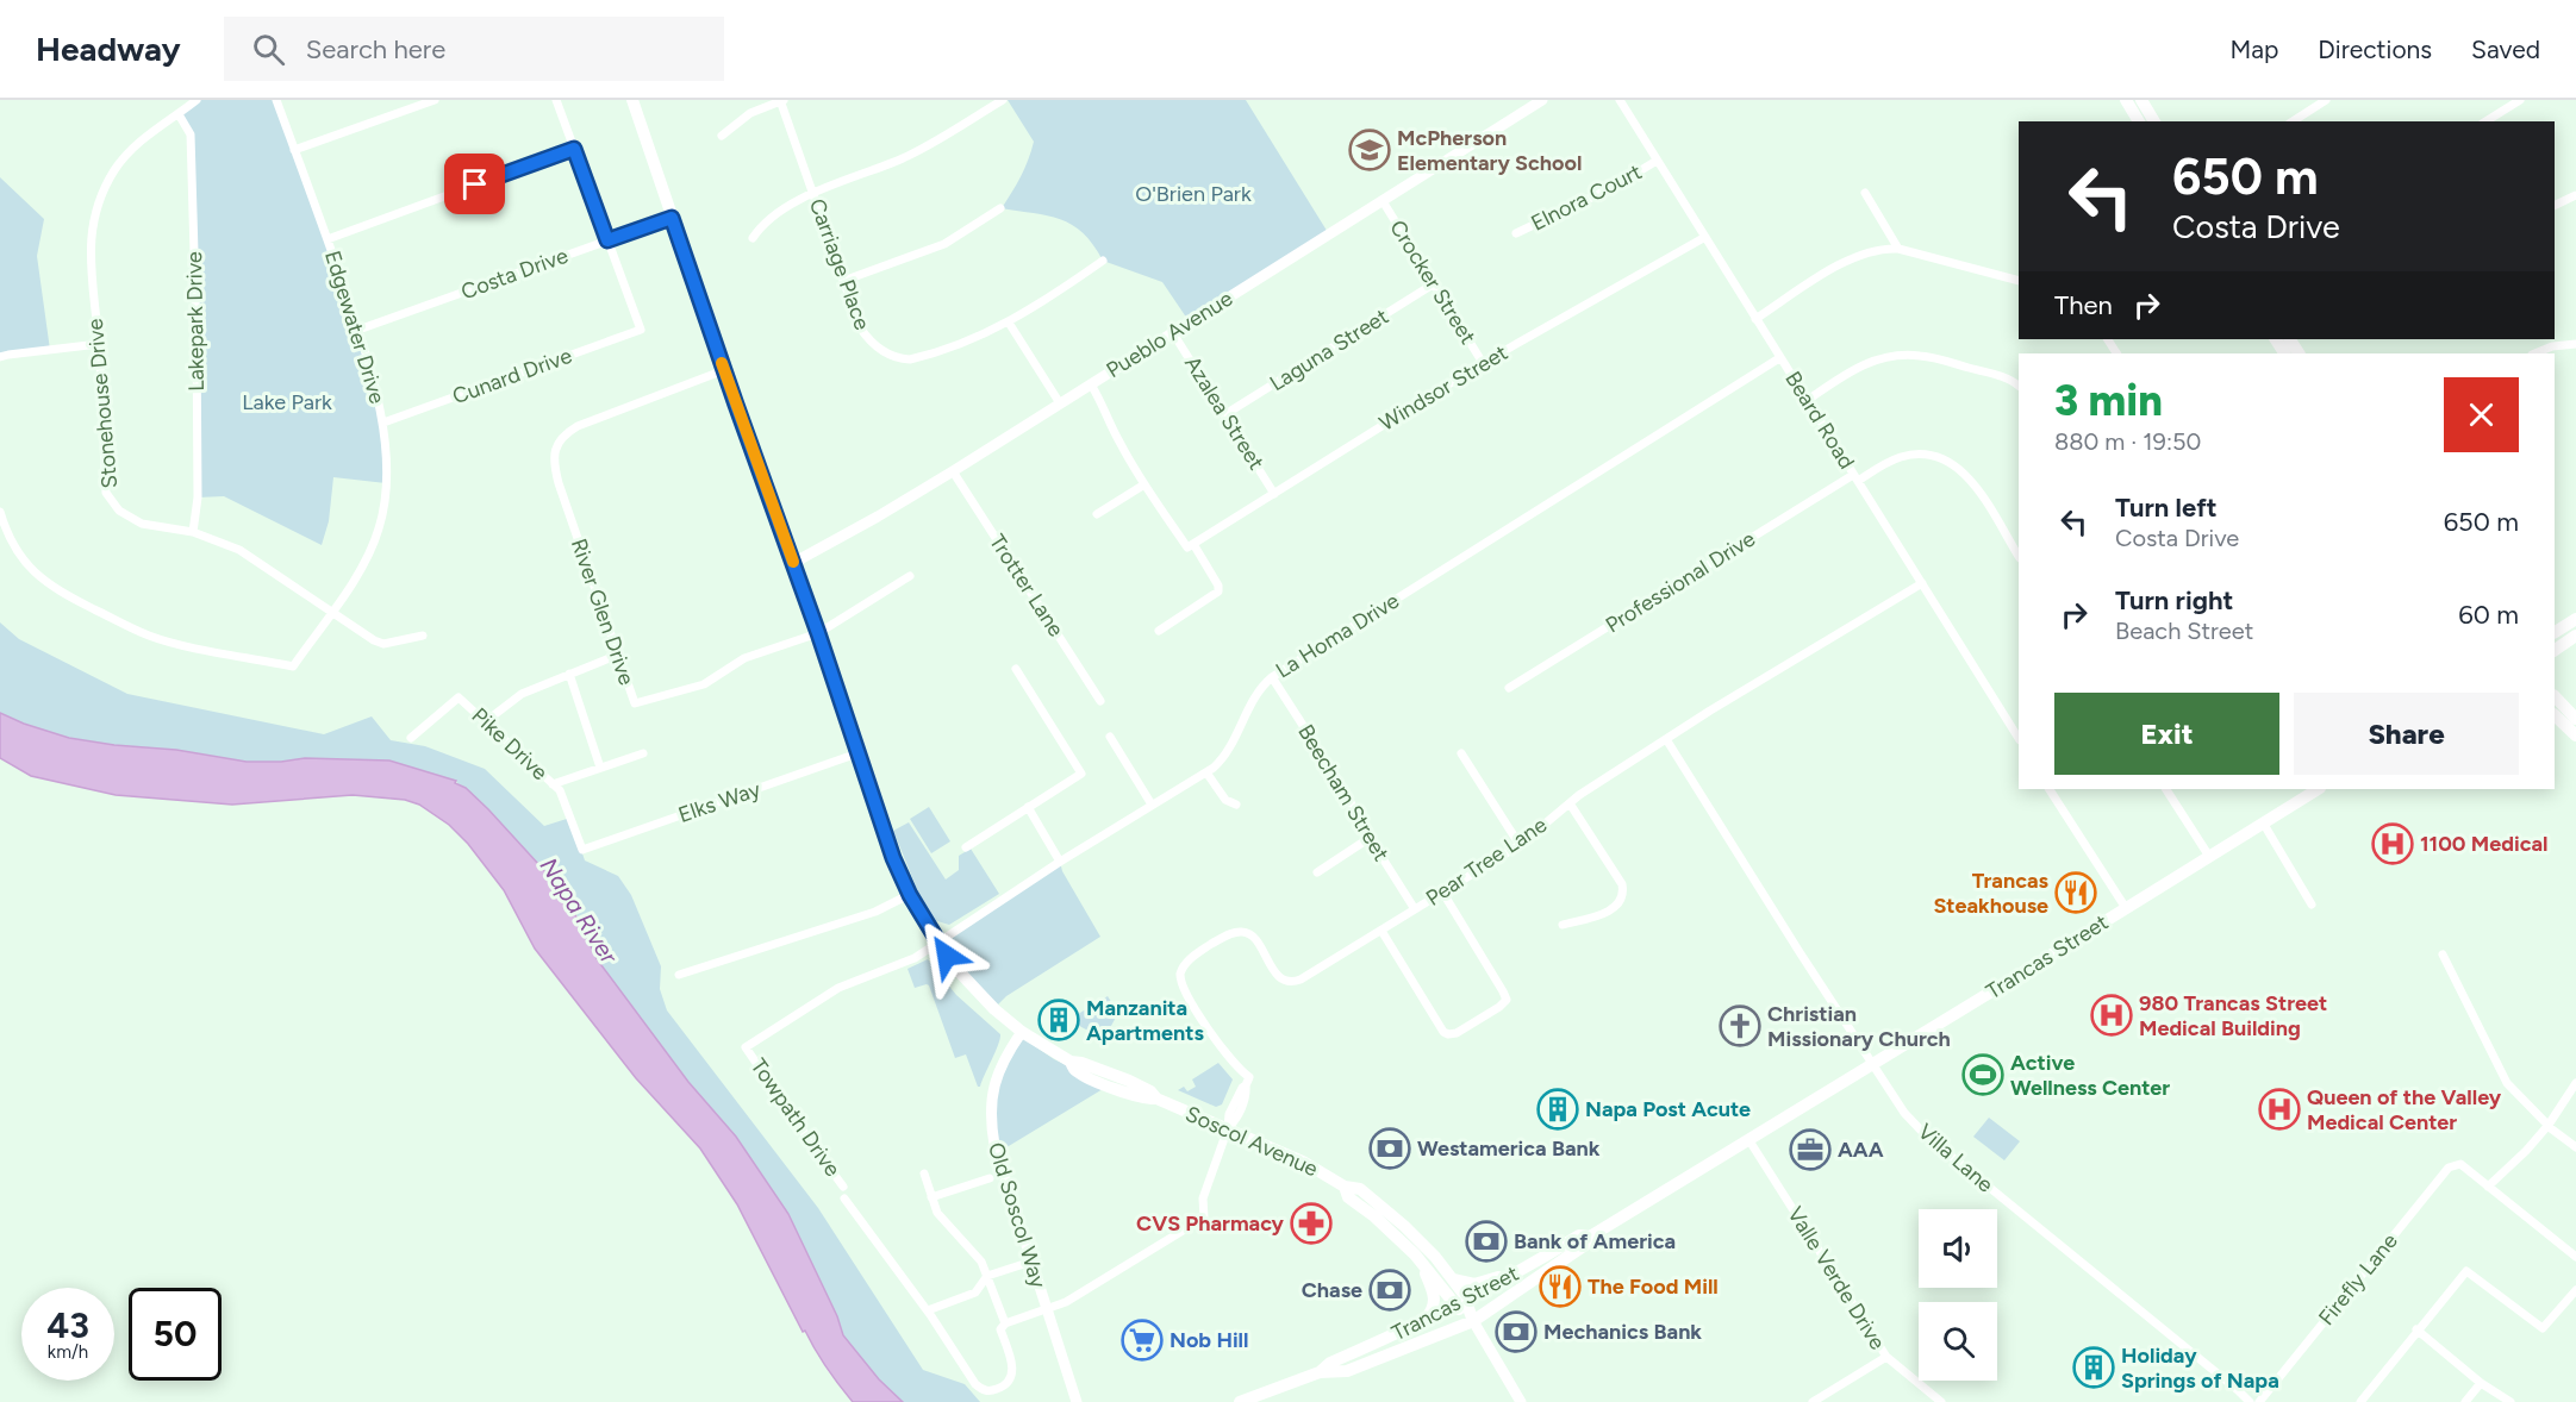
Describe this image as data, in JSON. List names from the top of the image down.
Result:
{
  "streets": {
    "main road": ["Trancas Street", "Soscol Avenue"],
    "street": [
      "Elnora Court",
      "Carriage Place",
      "Costa Drive",
      "Crocker Street",
      "Lakepark Drive",
      "Edgewater Drive",
      "Pueblo Avenue",
      "Laguna Street",
      "Cunard Drive",
      "Windsor Street",
      "Stonehouse Drive",
      "Azalea Street",
      "Beard Road",
      "Professional Drive",
      "Trotter Lane",
      "River Glen Drive",
      "La Homa Drive",
      "Pike Drive",
      "Beecham Street",
      "Elks Way",
      "Pear Tree Lane",
      "Towpath Drive",
      "Villa Lane",
      "Old Soscol Way",
      "Valle Verde Drive",
      "Firefly Lane"
    ]
  },
  "crossings": [
    ["Elnora Court", "Beard Road"],
    ["Costa Drive", "Edgewater Drive"],
    ["Costa Drive", "Cunard Drive"],
    ["Costa Drive", "Soscol Avenue"],
    ["Crocker Street", "Pueblo Avenue"],
    ["Crocker Street", "Laguna Street"],
    ["Crocker Street", "Windsor Street"],
    ["Lakepark Drive", "Stonehouse Drive"],
    ["Edgewater Drive", "Cunard Drive"],
    ["Edgewater Drive", "Stonehouse Drive"],
    ["Pueblo Avenue", "Azalea Street"],
    ["Pueblo Avenue", "Trotter Lane"],
    ["Pueblo Avenue", "Soscol Avenue"],
    ["Laguna Street", "Azalea Street"],
    ["Windsor Street", "Azalea Street"],
    ["Windsor Street", "Beard Road"],
    ["Beard Road", "Professional Drive"],
    ["Beard Road", "La Homa Drive"],
    ["Beard Road", "Pear Tree Lane"],
    ["River Glen Drive", "Soscol Avenue"],
    ["La Homa Drive", "Beecham Street"],
    ["La Homa Drive", "Towpath Drive"],
    ["La Homa Drive", "Soscol Avenue"],
    ["Pike Drive", "Elks Way"],
    ["Beecham Street", "Pear Tree Lane"],
    ["Elks Way", "Soscol Avenue"],
    ["Pear Tree Lane", "Soscol Avenue"],
    ["Pear Tree Lane", "Villa Lane"],
    ["Pear Tree Lane", "Old Soscol Way"],
    ["Trancas Street", "Soscol Avenue"],
    ["Trancas Street", "Villa Lane"],
    ["Trancas Street", "Valle Verde Drive"],
    ["Towpath Drive", "Soscol Avenue"],
    ["Soscol Avenue", "Old Soscol Way"]
  ],
  "water": ["Napa River"],
  "parks": ["O'Brien Park", "Lake Park"],
  "places": {
    "school or university": ["McPherson Elementary School"],
    "hospital": ["1100 Medical", "980 Trancas Street Medical Building", "Queen of the Valley Medical Center"],
    "restaurant": ["Trancas Steakhouse", "The Food Mill"],
    "building": ["Manzanita Apartments", "Napa Post Acute", "Holiday Springs of Napa"],
    "church": ["Christian Missionary Church"],
    "sports": ["Active Wellness Center"],
    "bank": [
      "Westamerica Bank",
      "Bank of America",
      "Chase",
      "Mechanics Bank"
    ],
    "office": ["AAA"],
    "pharmacy": ["CVS Pharmacy"],
    "supermarket": ["Nob Hill"]
  },
  "page": {
    "header": "Headway",
    "search": "Search here",
    "nav": ["Map", "Directions", "Saved"],
    "turn": ["650 m", "Costa Drive"],
    "then": "Then",
    "heading": ["3 min", "880 m · 19:50"],
    "list": [
      {
        "name": "Turn left",
        "note": "Costa Drive",
        "value": "650 m"
      },
      {
        "name": "Turn right",
        "note": "Beach Street",
        "value": "60 m"
      }
    ],
    "buttons": ["Exit", "Share"],
    "speed": "43 km/h",
    "limit": "50"
  }
}
